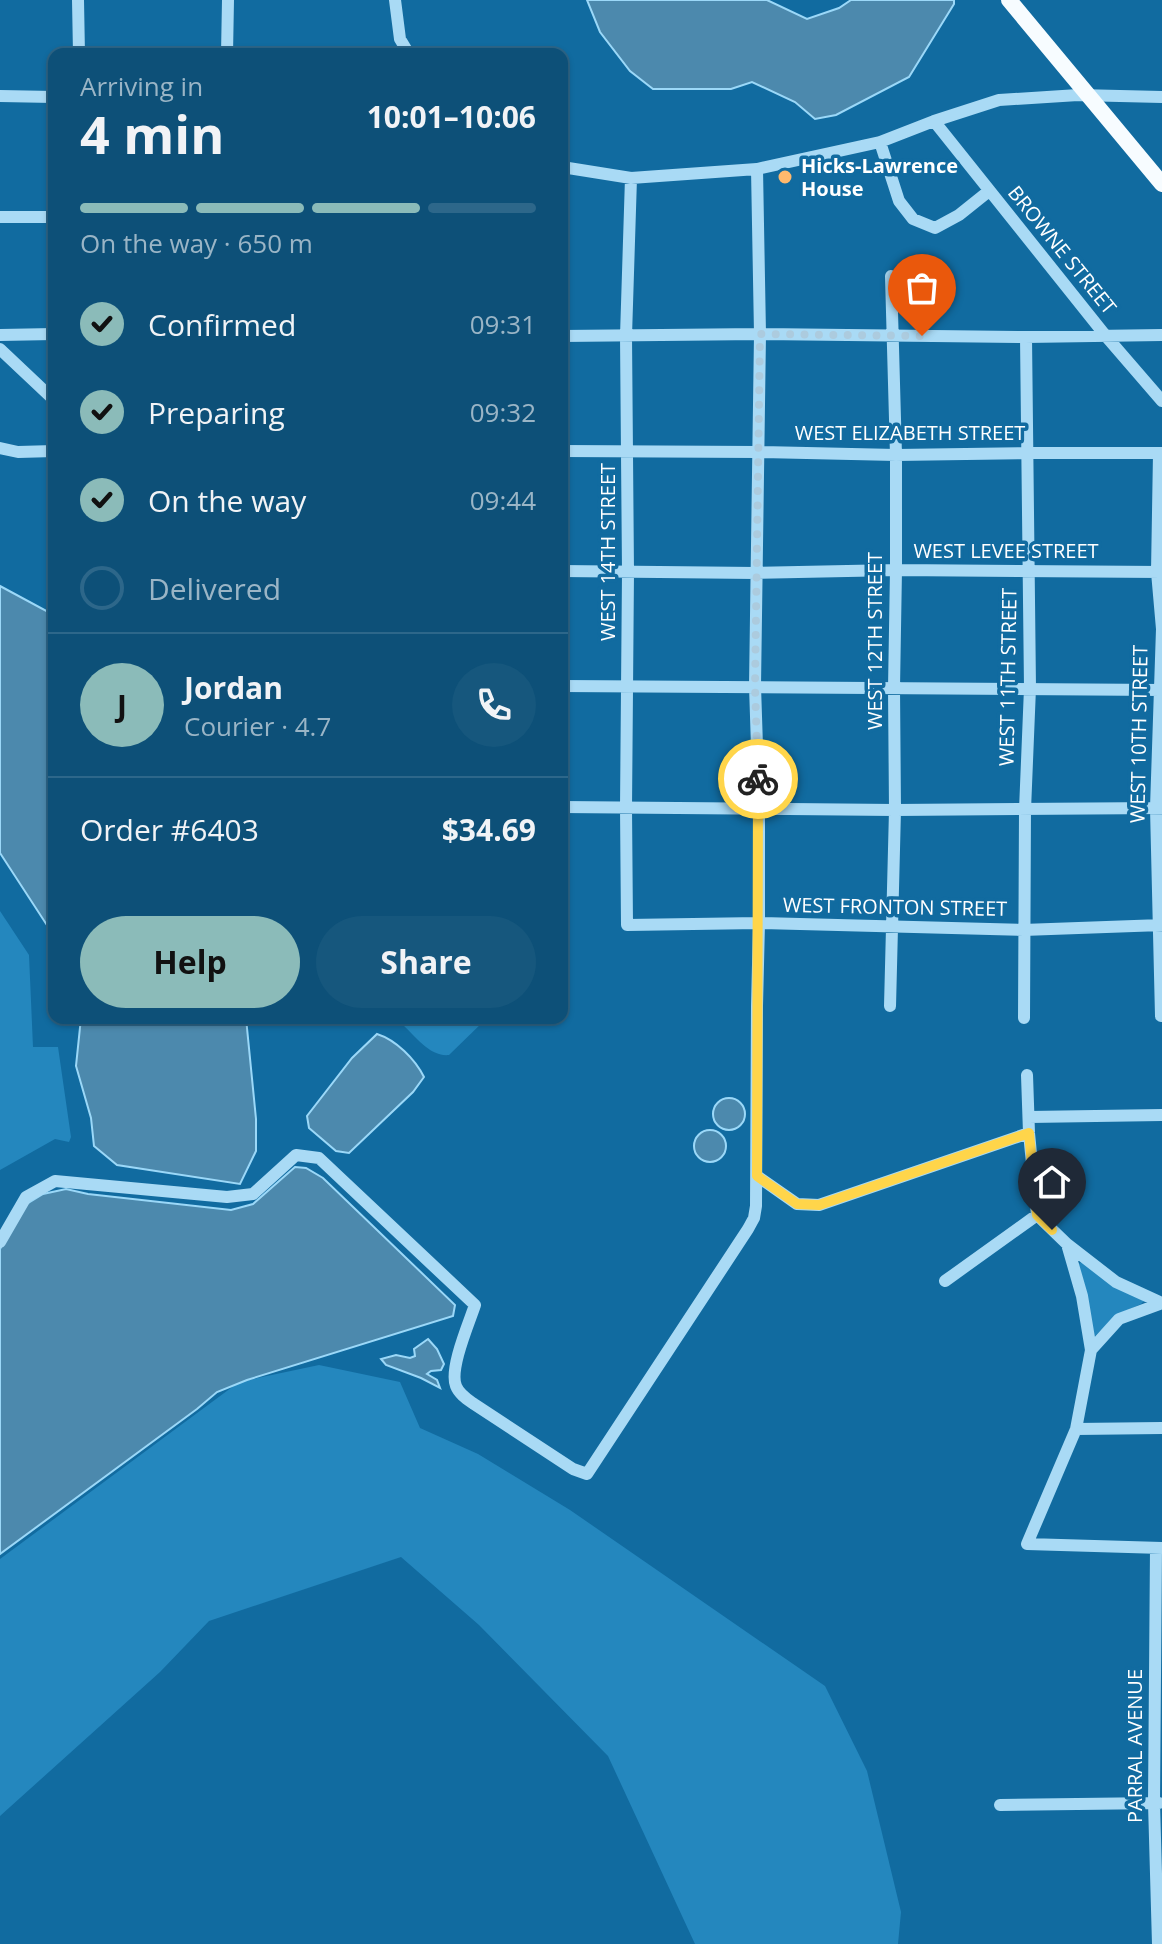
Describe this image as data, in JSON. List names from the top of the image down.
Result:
{
  "streets": {
    "street": [
      "BROWNE STREET",
      "WEST ELIZABETH STREET",
      "WEST LEVEE STREET",
      "WEST 14TH STREET",
      "WEST 12TH STREET",
      "WEST 11TH STREET",
      "WEST 10TH STREET",
      "WEST FRONTON STREET",
      "PARRAL AVENUE"
    ]
  },
  "crossings": [
    ["WEST ELIZABETH STREET", "WEST 14TH STREET"],
    ["WEST ELIZABETH STREET", "WEST 12TH STREET"],
    ["WEST ELIZABETH STREET", "WEST 11TH STREET"],
    ["WEST ELIZABETH STREET", "WEST 10TH STREET"],
    ["WEST LEVEE STREET", "WEST 14TH STREET"],
    ["WEST LEVEE STREET", "WEST 12TH STREET"],
    ["WEST LEVEE STREET", "WEST 11TH STREET"],
    ["WEST LEVEE STREET", "WEST 10TH STREET"],
    ["WEST 14TH STREET", "WEST FRONTON STREET"],
    ["WEST 12TH STREET", "WEST FRONTON STREET"],
    ["WEST 11TH STREET", "WEST FRONTON STREET"],
    ["WEST 10TH STREET", "WEST FRONTON STREET"]
  ],
  "places": ["Hicks-Lawrence House"],
  "page": {
    "heading": ["4 min", "Arriving in", "10:01–10:06"],
    "panel": [
      "Jordan",
      "Courier · 4.7",
      "Order #6403",
      "$34.69"
    ],
    "bar": "On the way · 650 m",
    "list": [
      ["Confirmed", "09:31"],
      ["Preparing", "09:32"],
      ["On the way", "09:44"],
      "Delivered"
    ],
    "round": "J",
    "buttons": ["Help", "Share"]
  }
}
